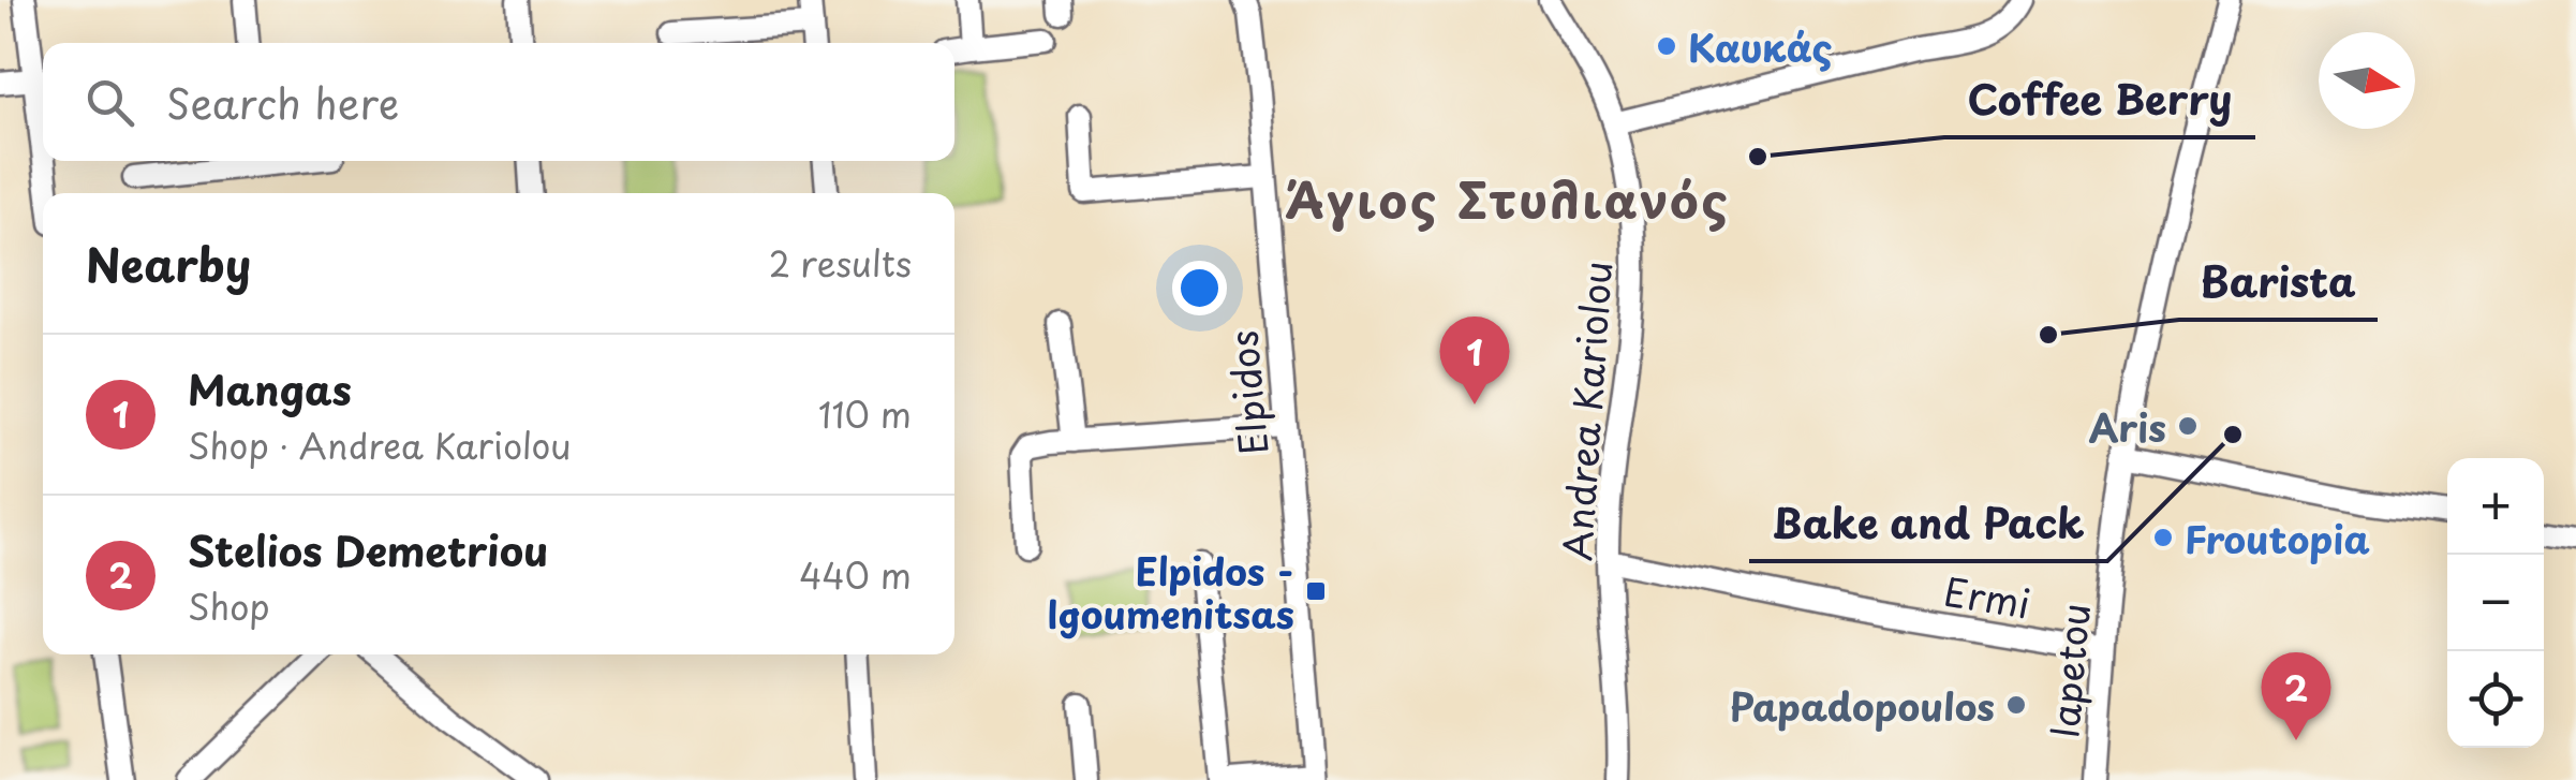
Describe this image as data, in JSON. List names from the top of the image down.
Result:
{
  "streets": {
    "street": [
      "Elpidos",
      "Andrea Kariolou",
      "Ermi",
      "Iapetou"
    ]
  },
  "crossings": [
    ["Andrea Kariolou", "Ermi"],
    ["Ermi", "Iapetou"]
  ],
  "districts": ["Άγιος Στυλιανός"],
  "places": {
    "other": [
      "Καυκάς",
      "Coffee Berry",
      "Barista",
      "Aris",
      "Bake and Pack",
      "Froutopia",
      "Papadopoulos"
    ],
    "transit": ["Elpidos - Igoumenitsas"]
  },
  "north": "right",
  "page": {
    "search": "Search here",
    "heading": ["Nearby", "2 results"],
    "pins": ["1", "2"],
    "list": [
      {
        "mark": "1",
        "name": "Mangas",
        "note": "Shop · Andrea Kariolou",
        "value": "110 m"
      },
      {
        "mark": "2",
        "name": "Stelios Demetriou",
        "note": "Shop",
        "value": "440 m"
      }
    ],
    "map_buttons": ["+", "−"]
  }
}
